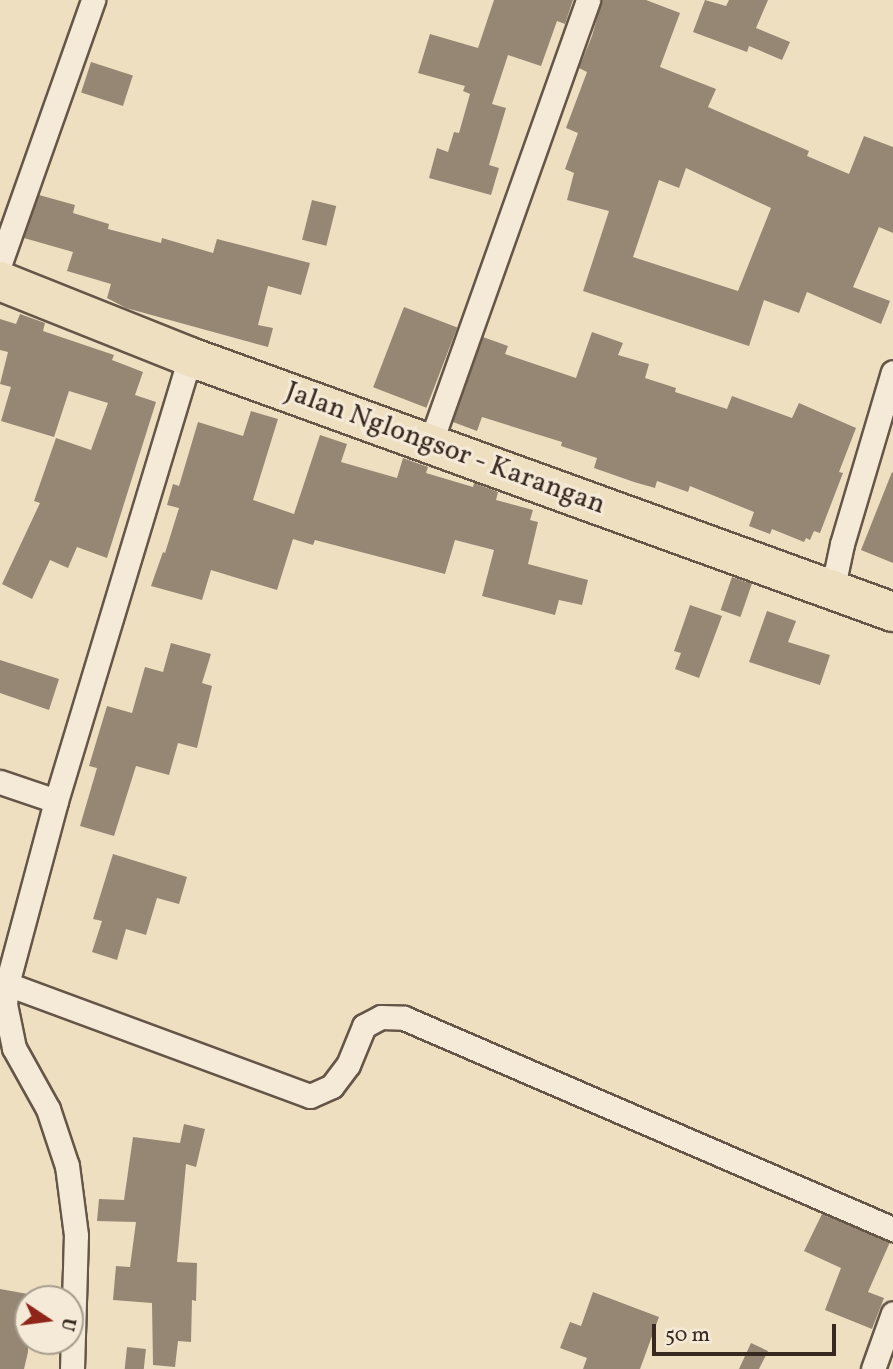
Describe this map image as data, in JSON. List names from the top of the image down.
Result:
{
  "streets": {
    "highway": ["Jalan Nglongsor - Karangan"]
  },
  "scale_bar": "50 m",
  "north": "right"
}
